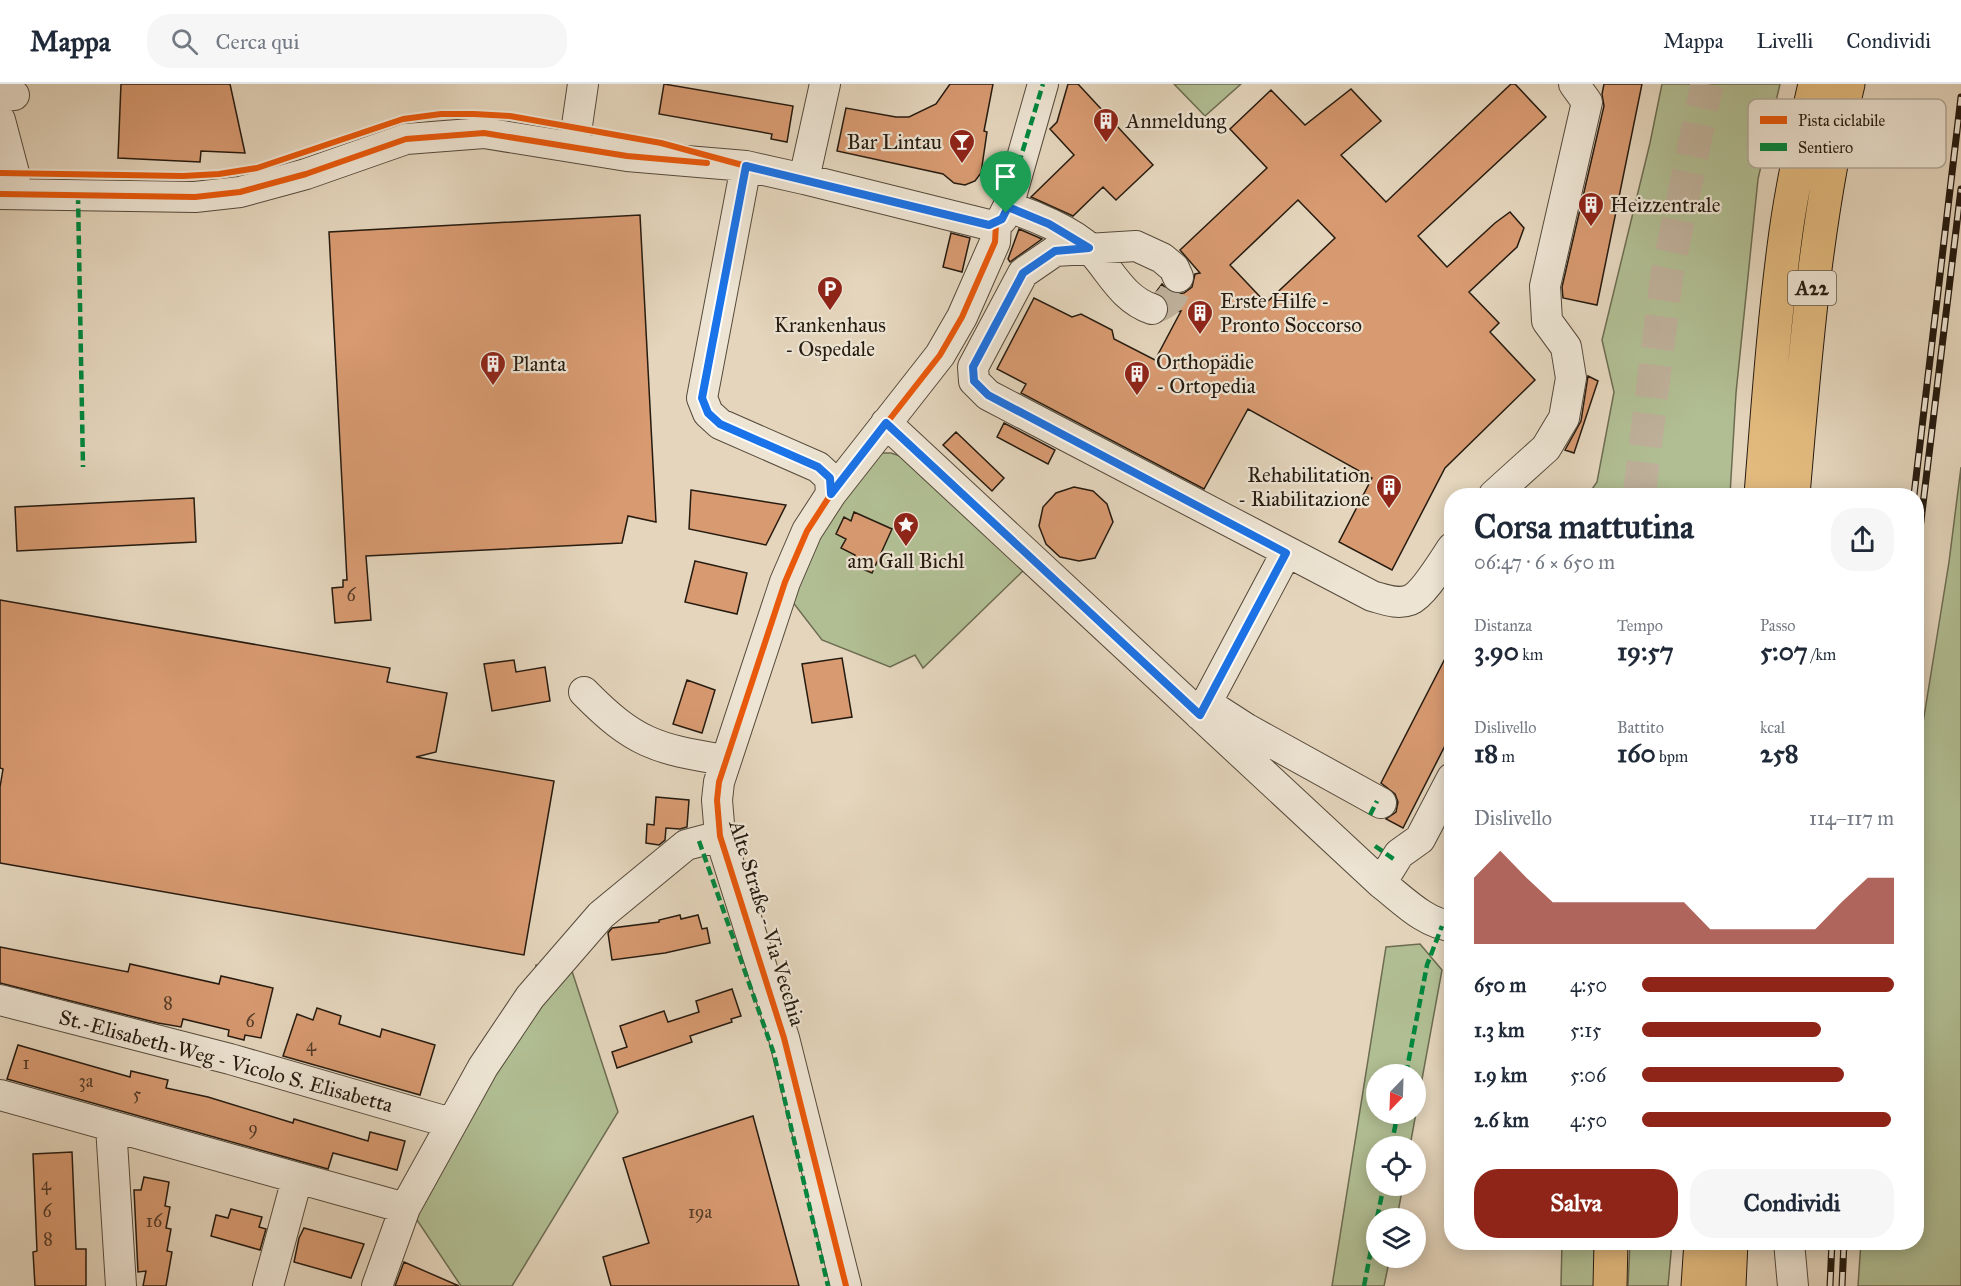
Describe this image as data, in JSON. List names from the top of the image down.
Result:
{
  "streets": {
    "main road": ["A22"],
    "street": ["Alte Straße - Via Vecchia", "St.-Elisabeth-Weg - Vicolo S. Elisabetta"]
  },
  "places": {
    "building": [
      "Anmeldung",
      "Heizzentrale",
      "Erste Hilfe - Pronto Soccorso",
      "Planta",
      "Orthopädie - Ortopedia",
      "Rehabilitation - Riabilitazione"
    ],
    "bar": ["Bar Lintau"],
    "parking": ["Krankenhaus - Ospedale"],
    "place": ["am Gall Bichl"]
  },
  "house_numbers": [
    "6",
    "8",
    "6",
    "4",
    "1",
    "3a",
    "5",
    "9",
    "4",
    "6",
    "19a",
    "16",
    "8"
  ],
  "legend": ["Pista ciclabile", "Sentiero"],
  "north": "bottom left",
  "page": {
    "header": "Mappa",
    "search": "Cerca qui",
    "nav": ["Mappa", "Livelli", "Condividi"],
    "heading": ["Corsa mattutina", "06:47 · 6 × 650 m"],
    "stats": [
      ["Distanza", "3.90 km"],
      ["Tempo", "19:57"],
      ["Passo", "5:07 /km"],
      ["Dislivello", "18 m"],
      ["Battito", "160 bpm"],
      ["kcal", "258"]
    ],
    "chart": ["Dislivello", "114–117 m"],
    "list": [
      {
        "name": "650 m",
        "note": "4:50"
      },
      {
        "name": "1.3 km",
        "note": "5:15"
      },
      {
        "name": "1.9 km",
        "note": "5:06"
      },
      {
        "name": "2.6 km",
        "note": "4:50"
      }
    ],
    "buttons": ["Salva", "Condividi"]
  }
}
